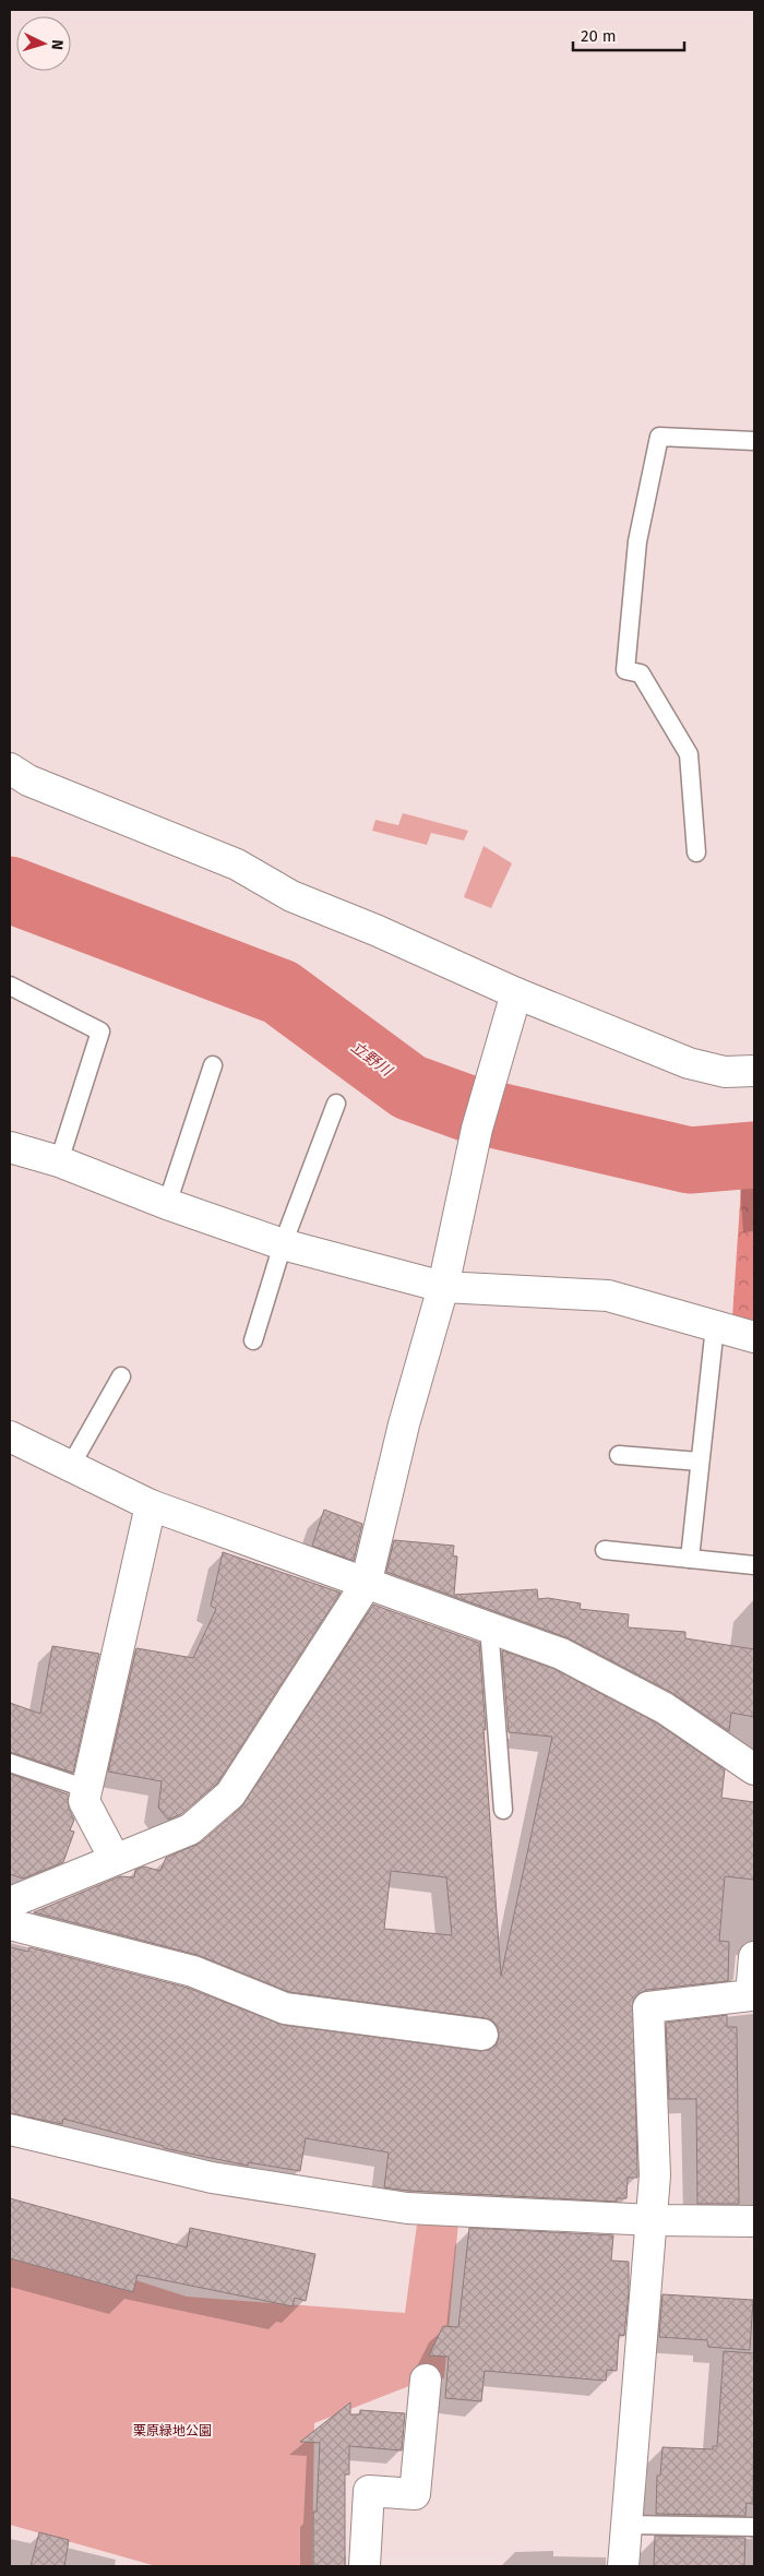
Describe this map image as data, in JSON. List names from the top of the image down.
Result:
{
  "water": ["立野川"],
  "parks": ["栗原緑地公園"],
  "scale_bar": "20 m",
  "north": "right"
}
